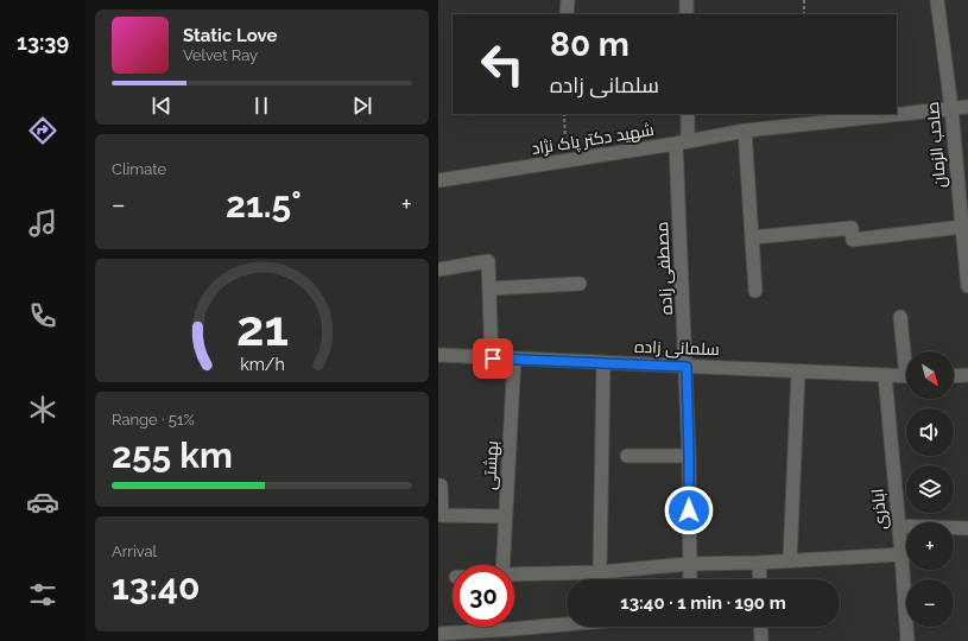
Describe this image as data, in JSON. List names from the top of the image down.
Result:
{
  "streets": {
    "street": [
      "شهید دکتر پاک نژاد",
      "صاحب الزمان",
      "مصطفی زاده",
      "سلمانی زاده",
      "بهشتی",
      "اباذری"
    ]
  },
  "crossings": [
    ["شهید دکتر پاک نژاد", "صاحب الزمان"],
    ["شهید دکتر پاک نژاد", "مصطفی زاده"],
    ["مصطفی زاده", "سلمانی زاده"],
    ["سلمانی زاده", "بهشتی"],
    ["سلمانی زاده", "اباذری"]
  ],
  "north": "bottom right",
  "page": {
    "tabs": "13:39",
    "turn": ["80 m", "سلمانی زاده"],
    "song": ["Static Love", "Velvet Ray"],
    "tile": [
      "Climate",
      ["Range · 51%", "255 km"],
      ["Arrival", "13:40"]
    ],
    "heat": ["−", "21.5°", "+"],
    "map_buttons": ["+", "−"],
    "limit": "30",
    "trip": "13:40 · 1 min · 190 m",
    "gauge": ["21", "km/h"]
  }
}
